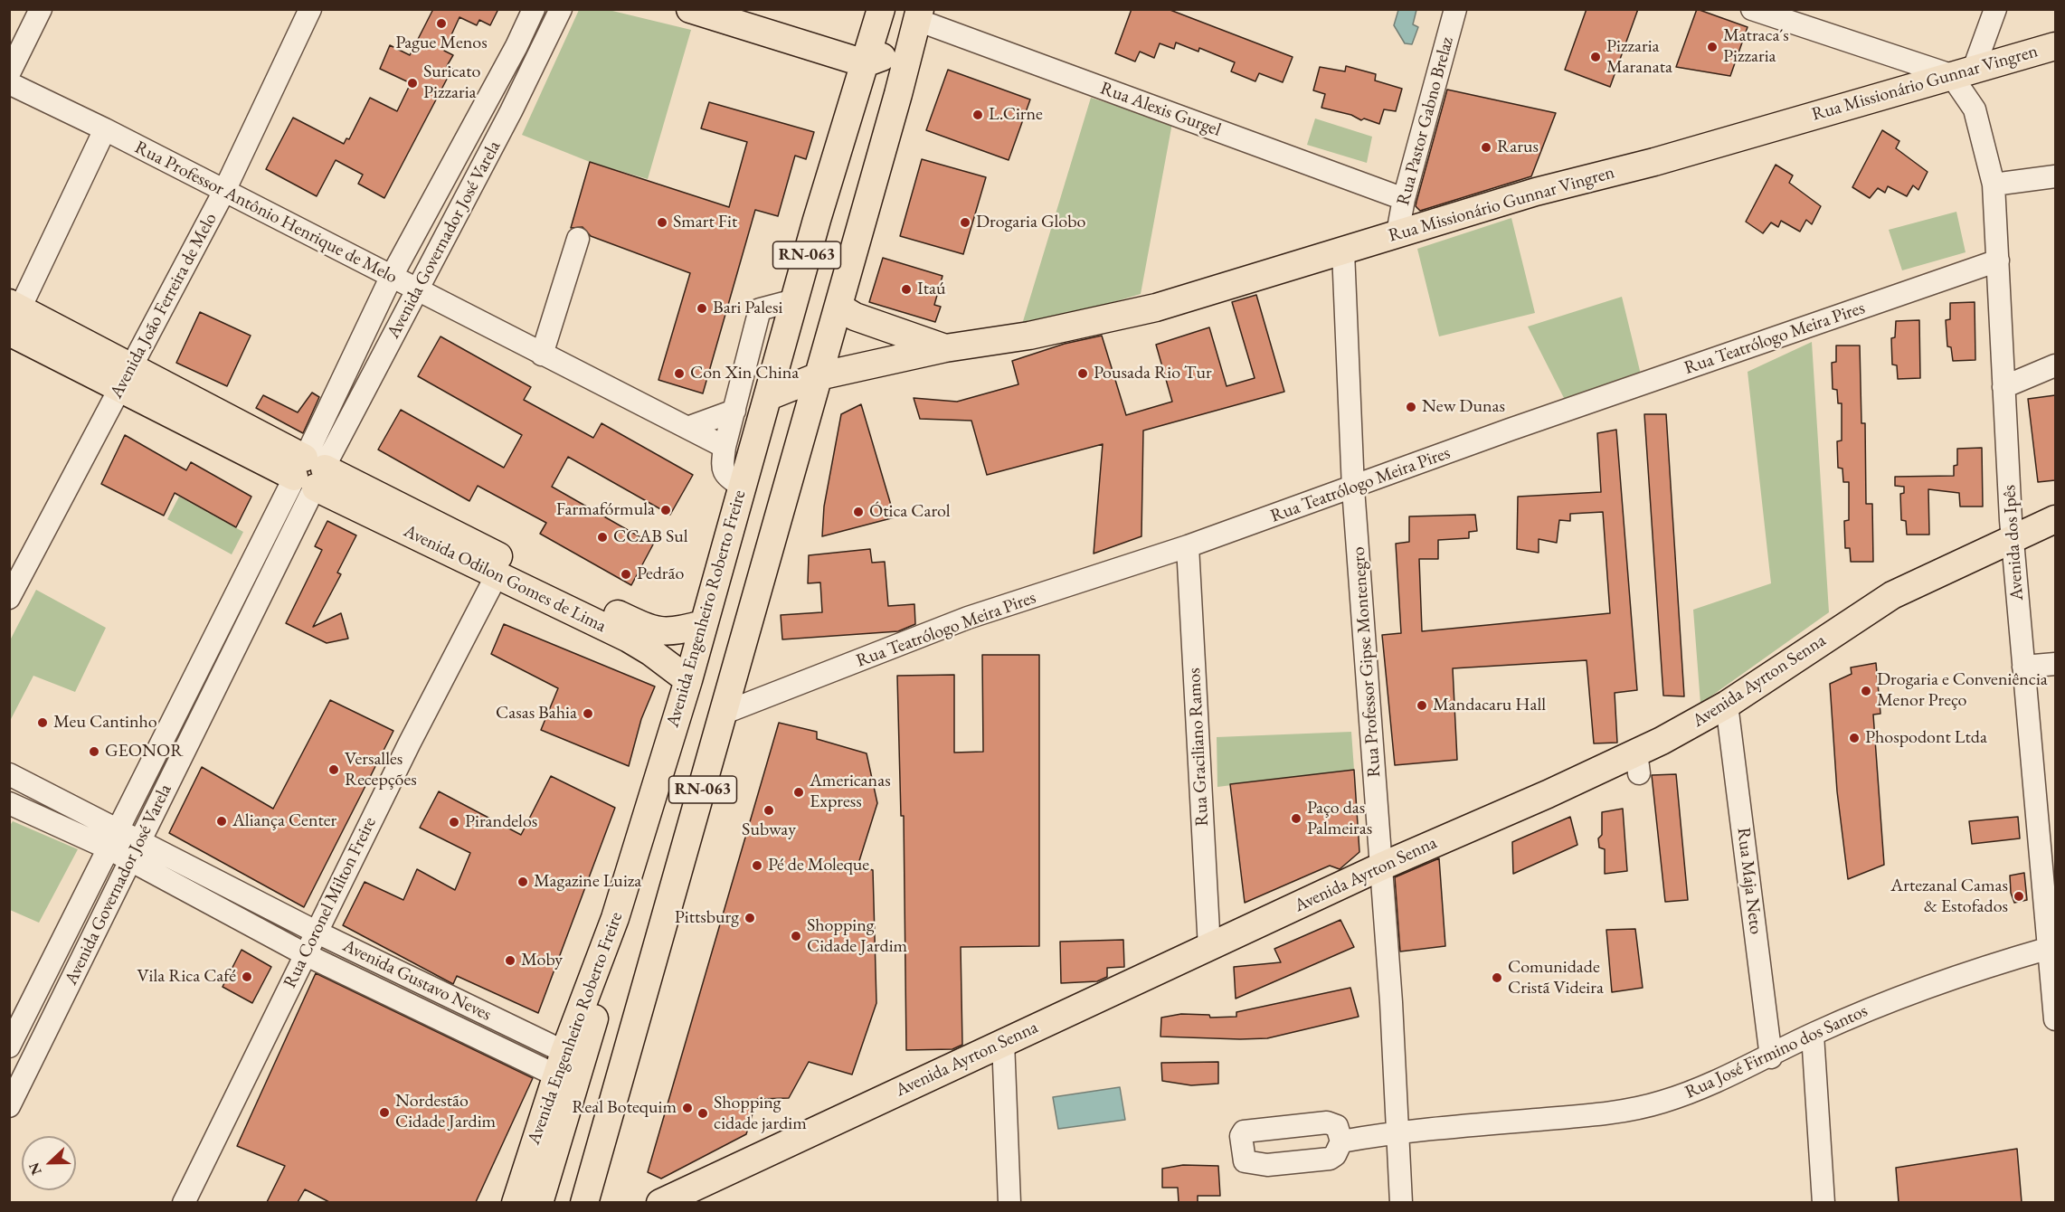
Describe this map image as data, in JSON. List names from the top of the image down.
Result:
{
  "streets": {
    "main road": [
      "Rua Missionário Gunnar Vingren",
      "RN-063",
      "Avenida Odilon Gomes de Lima",
      "Avenida Engenheiro Roberto Freire",
      "Avenida Ayrton Senna"
    ],
    "street": [
      "Rua Alexis Gurgel",
      "Rua Pastor Gabno Brelaz",
      "Rua Professor Antônio Henrique de Melo",
      "Avenida Governador José Varela",
      "Avenida João Ferreira de Melo",
      "Rua Teatrólogo Meira Pires",
      "Avenida dos Ipês",
      "Rua Professor Gipse Montenegro",
      "Rua Graciliano Ramos",
      "Rua Maja Neto",
      "Rua Coronel Milton Freire",
      "Avenida Gustavo Neves",
      "Rua José Firmino dos Santos"
    ]
  },
  "crossings": [
    ["Rua Missionário Gunnar Vingren", "Rua Pastor Gabno Brelaz"],
    ["Rua Missionário Gunnar Vingren", "RN-063"],
    ["Rua Missionário Gunnar Vingren", "Avenida dos Ipês"],
    ["Rua Missionário Gunnar Vingren", "Avenida Engenheiro Roberto Freire"],
    ["Rua Missionário Gunnar Vingren", "Rua Professor Gipse Montenegro"],
    ["Rua Alexis Gurgel", "Rua Pastor Gabno Brelaz"],
    ["Rua Alexis Gurgel", "RN-063"],
    ["Rua Professor Antônio Henrique de Melo", "Avenida Governador José Varela"],
    ["Rua Professor Antônio Henrique de Melo", "Avenida João Ferreira de Melo"],
    ["Avenida Governador José Varela", "Avenida Odilon Gomes de Lima"],
    ["Avenida Governador José Varela", "Avenida Gustavo Neves"],
    ["RN-063", "Rua Teatrólogo Meira Pires"],
    ["Avenida João Ferreira de Melo", "Avenida Odilon Gomes de Lima"],
    ["Rua Teatrólogo Meira Pires", "Avenida dos Ipês"],
    ["Rua Teatrólogo Meira Pires", "Rua Professor Gipse Montenegro"],
    ["Rua Teatrólogo Meira Pires", "Rua Graciliano Ramos"],
    ["Avenida dos Ipês", "Avenida Ayrton Senna"],
    ["Avenida dos Ipês", "Rua José Firmino dos Santos"],
    ["Avenida Odilon Gomes de Lima", "Avenida Engenheiro Roberto Freire"],
    ["Avenida Odilon Gomes de Lima", "Rua Coronel Milton Freire"],
    ["Avenida Engenheiro Roberto Freire", "Avenida Gustavo Neves"],
    ["Rua Professor Gipse Montenegro", "Avenida Ayrton Senna"],
    ["Rua Professor Gipse Montenegro", "Rua José Firmino dos Santos"],
    ["Avenida Ayrton Senna", "Rua Graciliano Ramos"],
    ["Avenida Ayrton Senna", "Rua Maja Neto"],
    ["Rua Maja Neto", "Rua José Firmino dos Santos"],
    ["Rua Coronel Milton Freire", "Avenida Gustavo Neves"]
  ],
  "places": [
    "Pague Menos",
    "Matraca´s Pizzaria",
    "Pizzaria Maranata",
    "Suricato Pizzaria",
    "L.Cirne",
    "Rarus",
    "Smart Fit",
    "Drogaria Globo",
    "Itaú",
    "Bari Palesi",
    "Con Xin China",
    "Pousada Rio Tur",
    "New Dunas",
    "Farmafórmula",
    "Ótica Carol",
    "CCAB Sul",
    "Pedrão",
    "Drogaria e Conveniência Menor Preço",
    "Mandacaru Hall",
    "Casas Bahia",
    "Meu Cantinho",
    "Phospodont Ltda",
    "GEONOR",
    "Versalles Recepções",
    "Americanas Express",
    "Subway",
    "Paço das Palmeiras",
    "Aliança Center",
    "Pirandelos",
    "Pé de Moleque",
    "Magazine Luiza",
    "Artezanal Camas & Estofados",
    "Pittsburg",
    "Shopping Cidade Jardim",
    "Moby",
    "Vila Rica Café",
    "Comunidade Cristã Videira",
    "Real Botequim",
    "Nordestão Cidade Jardim",
    "Shopping cidade jardim"
  ],
  "north": "left"
}
